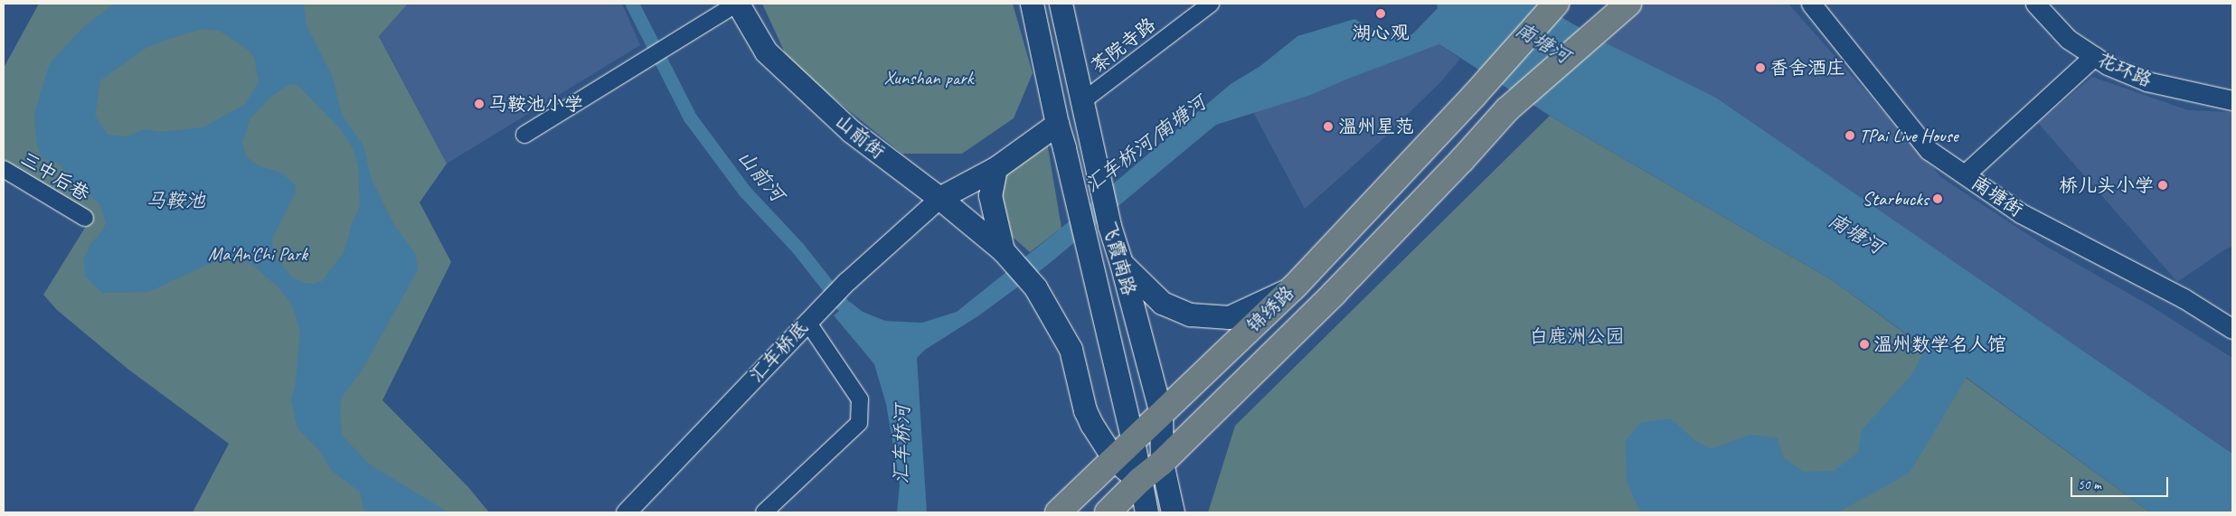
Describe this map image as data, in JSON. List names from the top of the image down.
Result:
{
  "streets": {
    "main road": ["山前街", "飞霞南路", "锦绣路"],
    "street": [
      "茶院寺路",
      "花环路",
      "三中后巷",
      "南塘街",
      "汇车桥底"
    ]
  },
  "crossings": [
    ["茶院寺路", "飞霞南路"],
    ["山前街", "飞霞南路"],
    ["山前街", "锦绣路"],
    ["山前街", "汇车桥底"],
    ["飞霞南路", "锦绣路"]
  ],
  "water": [
    "南塘河",
    "汇车桥河/南塘河",
    "山前河",
    "马鞍池",
    "汇车桥河"
  ],
  "parks": ["Xunshan park", "Ma'An'Chi Park", "白鹿洲公园"],
  "places": [
    "湖心观",
    "香舍酒庄",
    "马鞍池小学",
    "温州星范",
    "TPai Live House",
    "桥儿头小学",
    "Starbucks",
    "温州数学名人馆"
  ],
  "scale_bar": "50 m"
}
